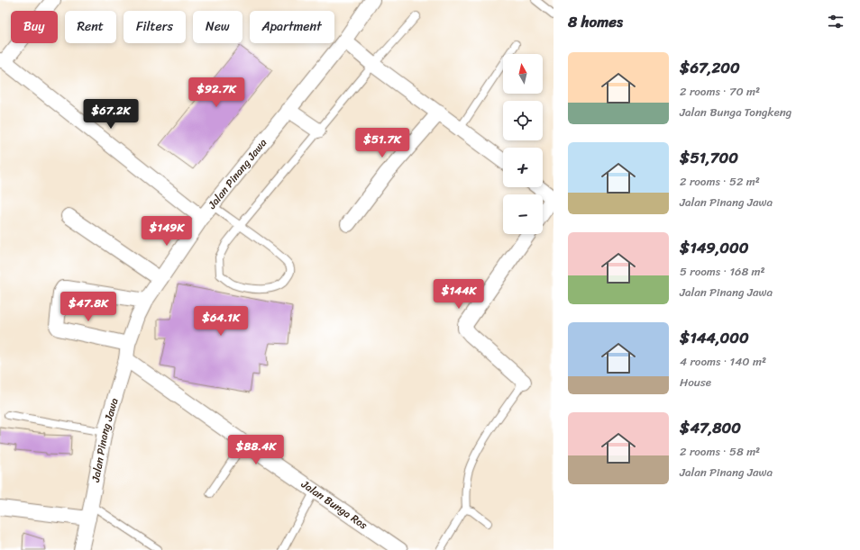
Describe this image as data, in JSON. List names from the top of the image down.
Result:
{
  "streets": {
    "street": ["Jalan Pinang Jawa", "Jalan Bunga Ros"]
  },
  "crossings": [
    ["Jalan Pinang Jawa", "Jalan Bunga Ros"]
  ],
  "north": "top",
  "page": {
    "heading": "8 homes",
    "chip": [
      "Buy",
      "Rent",
      "Filters",
      "New",
      "Apartment"
    ],
    "list": [
      {
        "name": "$67,200",
        "note": "2 rooms · 70 m² · Jalan Bunga Tongkeng"
      },
      {
        "name": "$51,700",
        "note": "2 rooms · 52 m² · Jalan Pinang Jawa"
      },
      {
        "name": "$149,000",
        "note": "5 rooms · 168 m² · Jalan Pinang Jawa"
      },
      {
        "name": "$144,000",
        "note": "4 rooms · 140 m² · House"
      },
      {
        "name": "$47,800",
        "note": "2 rooms · 58 m² · Jalan Pinang Jawa"
      }
    ],
    "map_buttons": ["+", "−"],
    "price": [
      "$92.7K",
      "$67.2K",
      "$51.7K",
      "$149K",
      "$144K",
      "$47.8K",
      "$64.1K",
      "$88.4K"
    ]
  }
}
